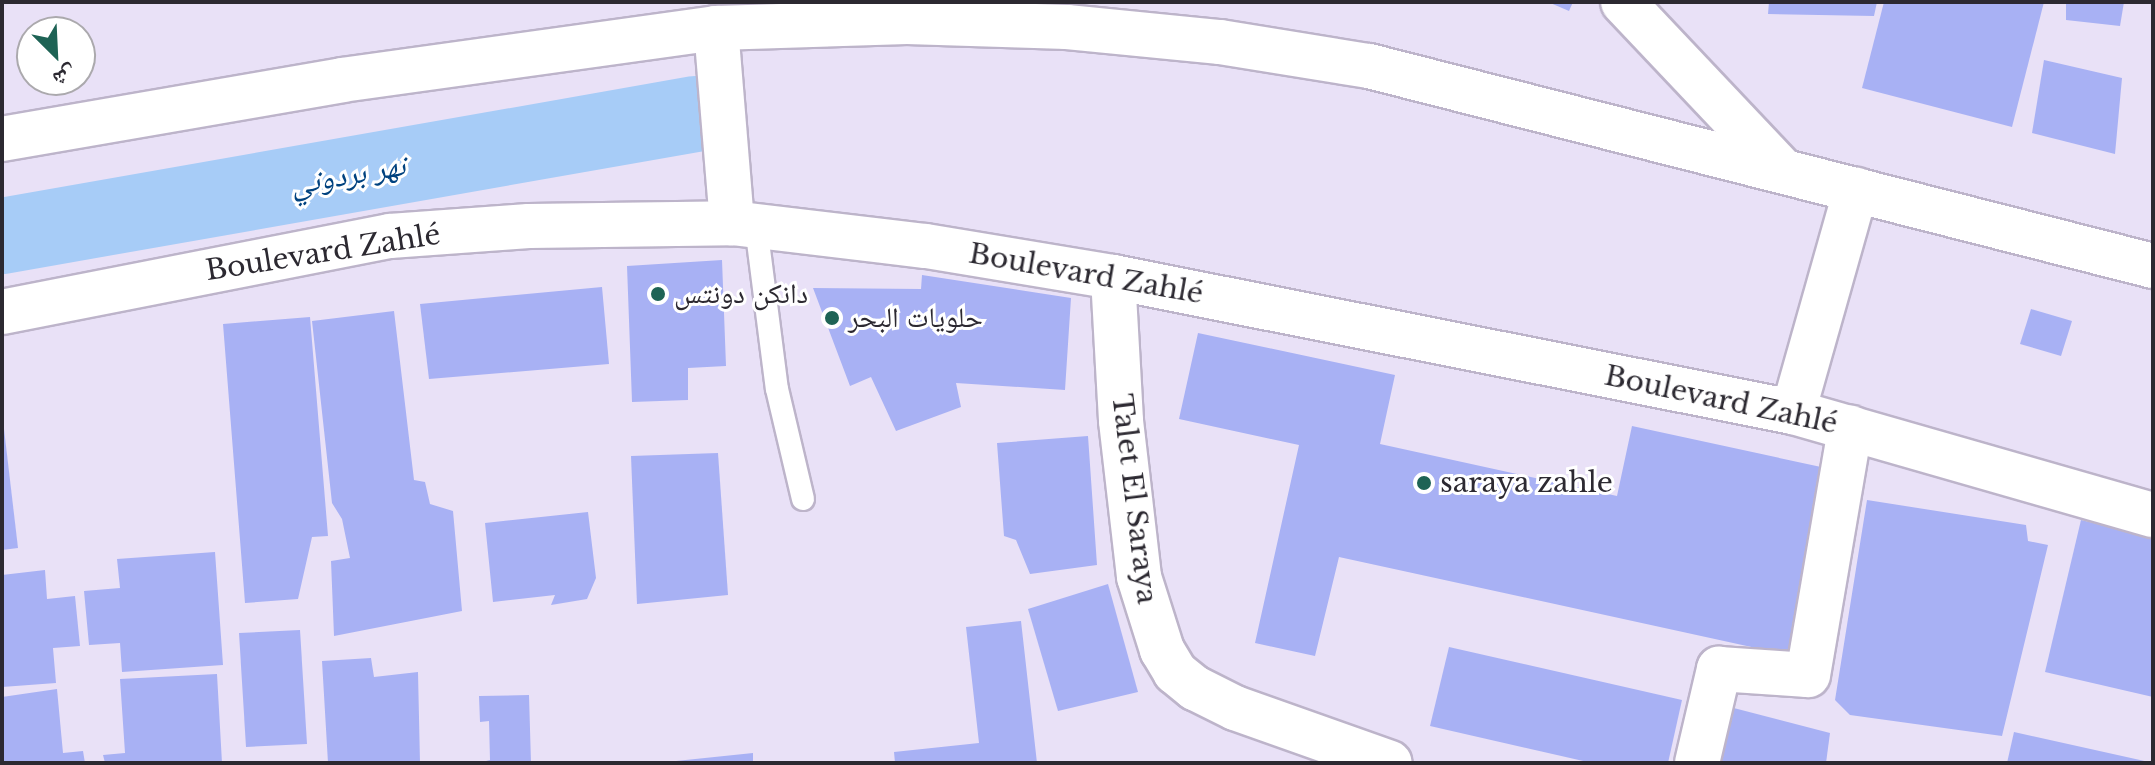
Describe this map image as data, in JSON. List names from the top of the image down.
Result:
{
  "streets": {
    "main road": ["Boulevard Zahlé", "Talet El Saraya"]
  },
  "crossings": [
    ["Boulevard Zahlé", "Talet El Saraya"]
  ],
  "water": ["نهر بردوني"],
  "places": ["دانكن دونتس", "حلويات البحر", "saraya zahle"],
  "north": "bottom right"
}
